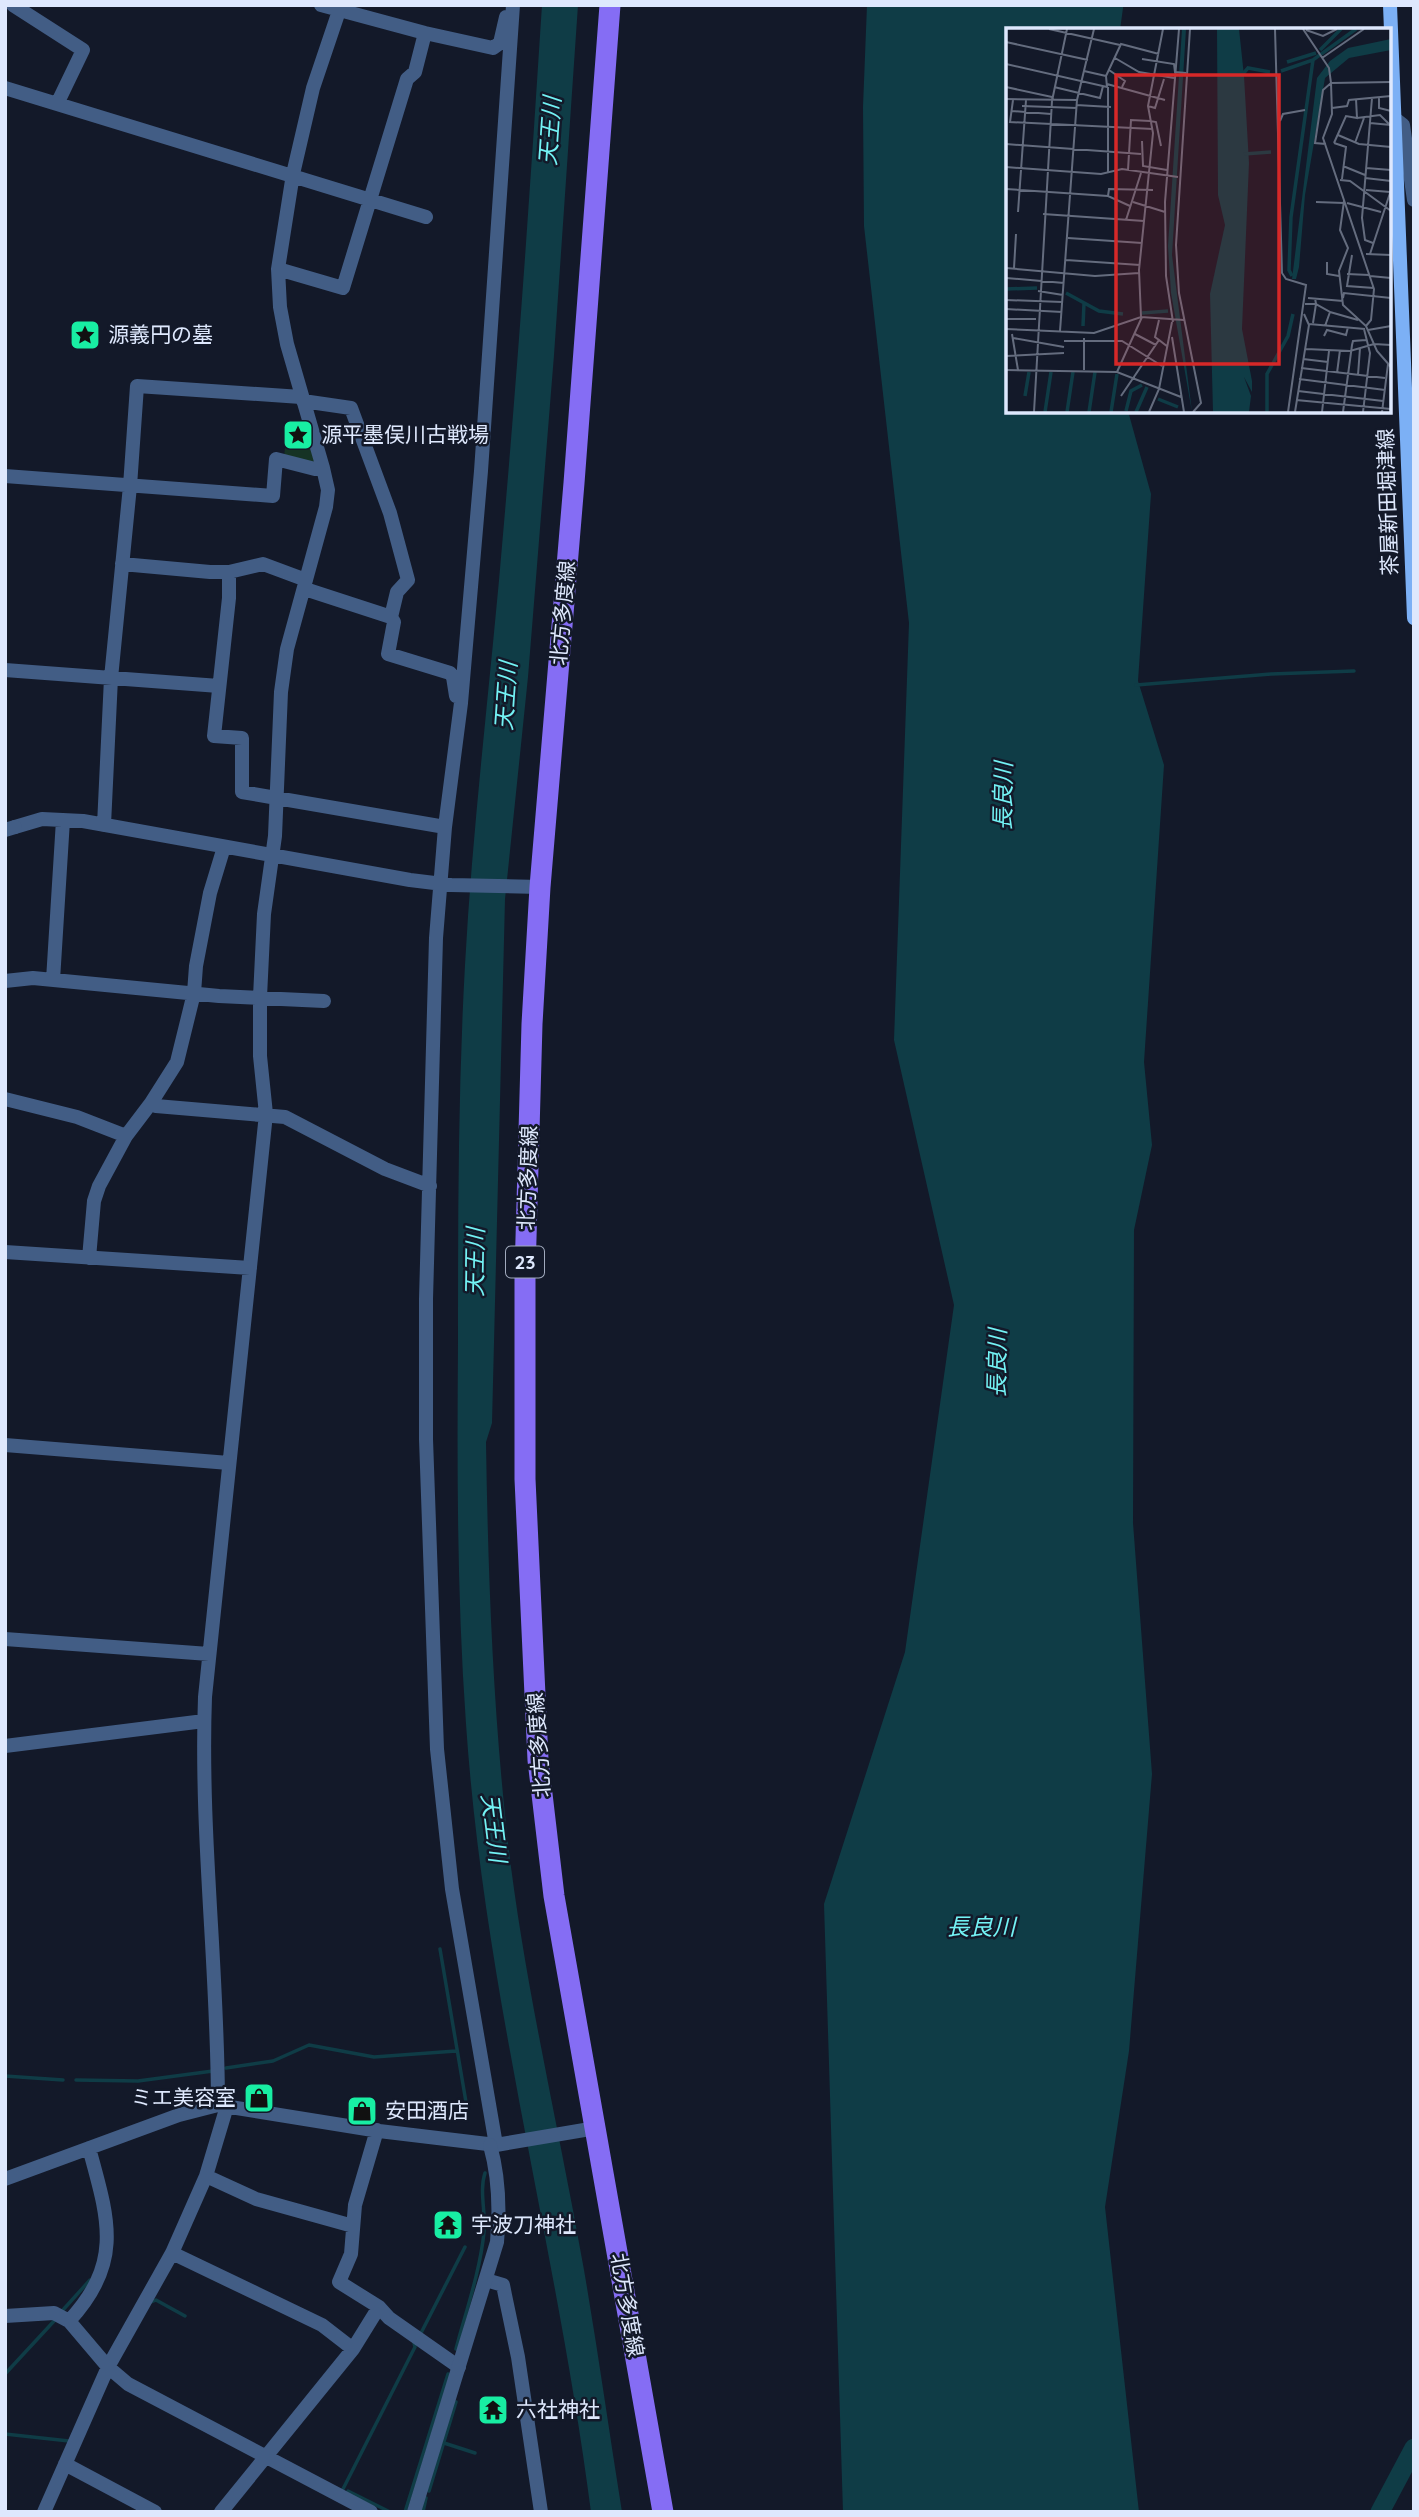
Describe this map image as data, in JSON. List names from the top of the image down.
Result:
{
  "streets": {
    "main road": ["茶屋新田堀津線", "北方多度線", "23"]
  },
  "water": ["天王川", "長良川"],
  "places": {
    "place": ["源義円の墓", "源平墨俣川古戦場"],
    "shop": ["ミエ美容室", "安田酒店"],
    "temple": ["宇波刀神社", "六社神社"]
  }
}
